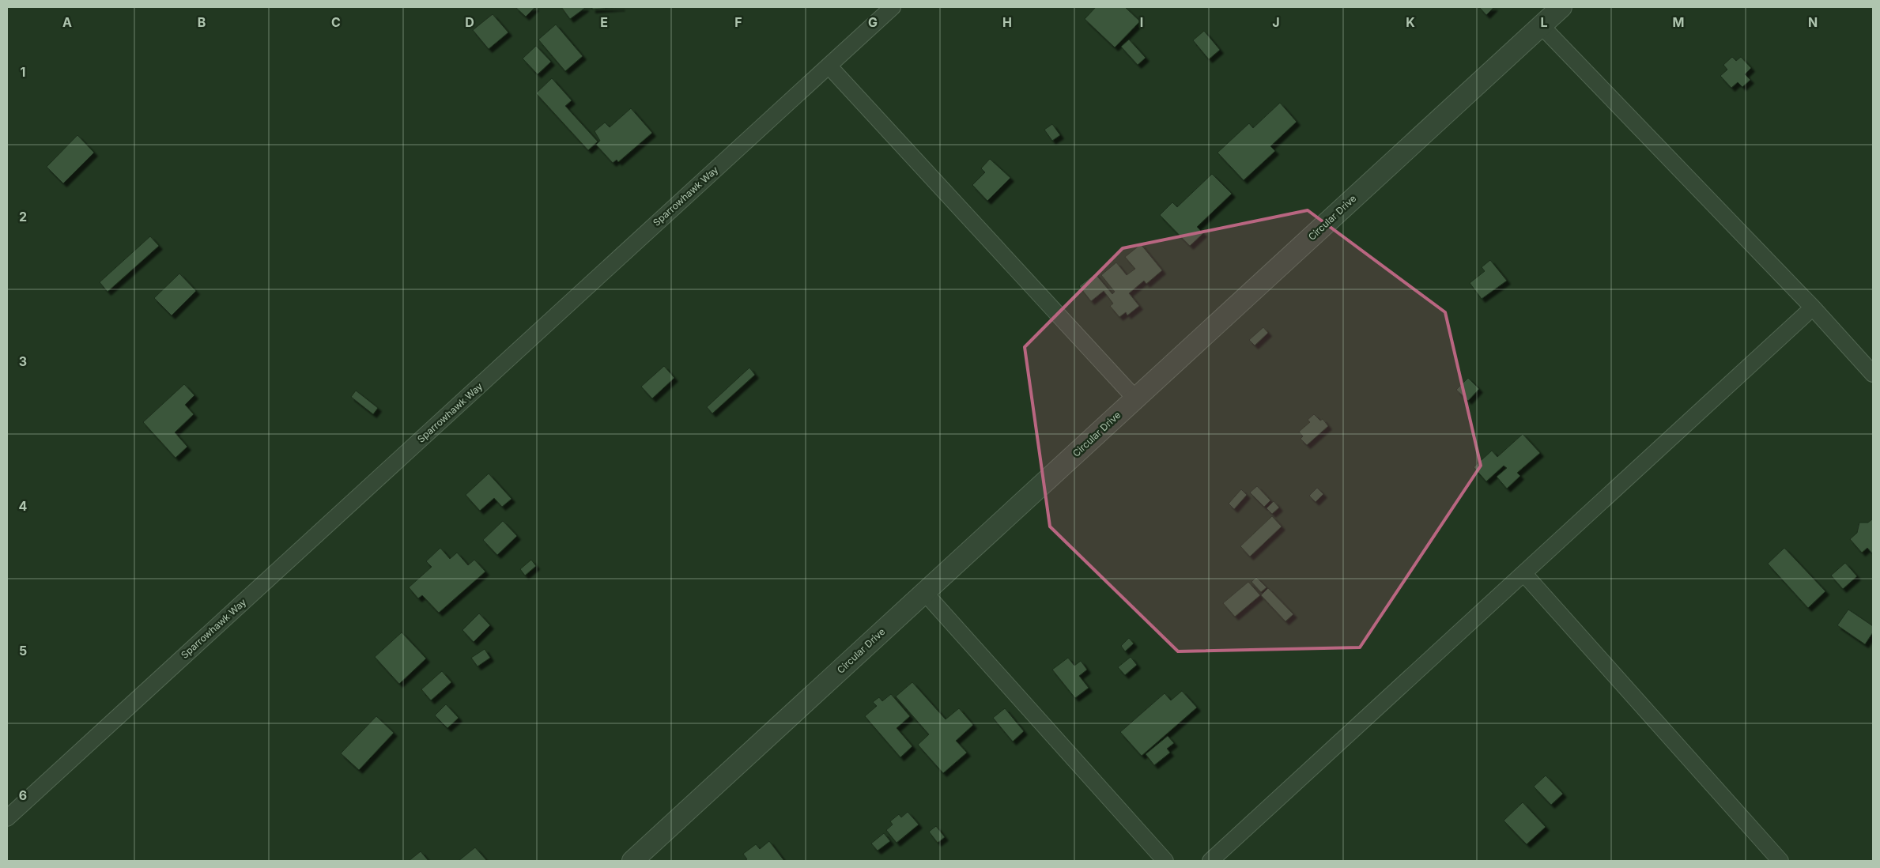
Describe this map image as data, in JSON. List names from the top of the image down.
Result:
{
  "streets": {
    "street": ["Sparrowhawk Way", "Circular Drive"]
  },
  "grid": {
    "columns": [
      "A",
      "B",
      "C",
      "D",
      "E",
      "F",
      "G",
      "H",
      "I",
      "J",
      "K",
      "L",
      "M",
      "N"
    ],
    "rows": [
      "1",
      "2",
      "3",
      "4",
      "5",
      "6"
    ]
  }
}
